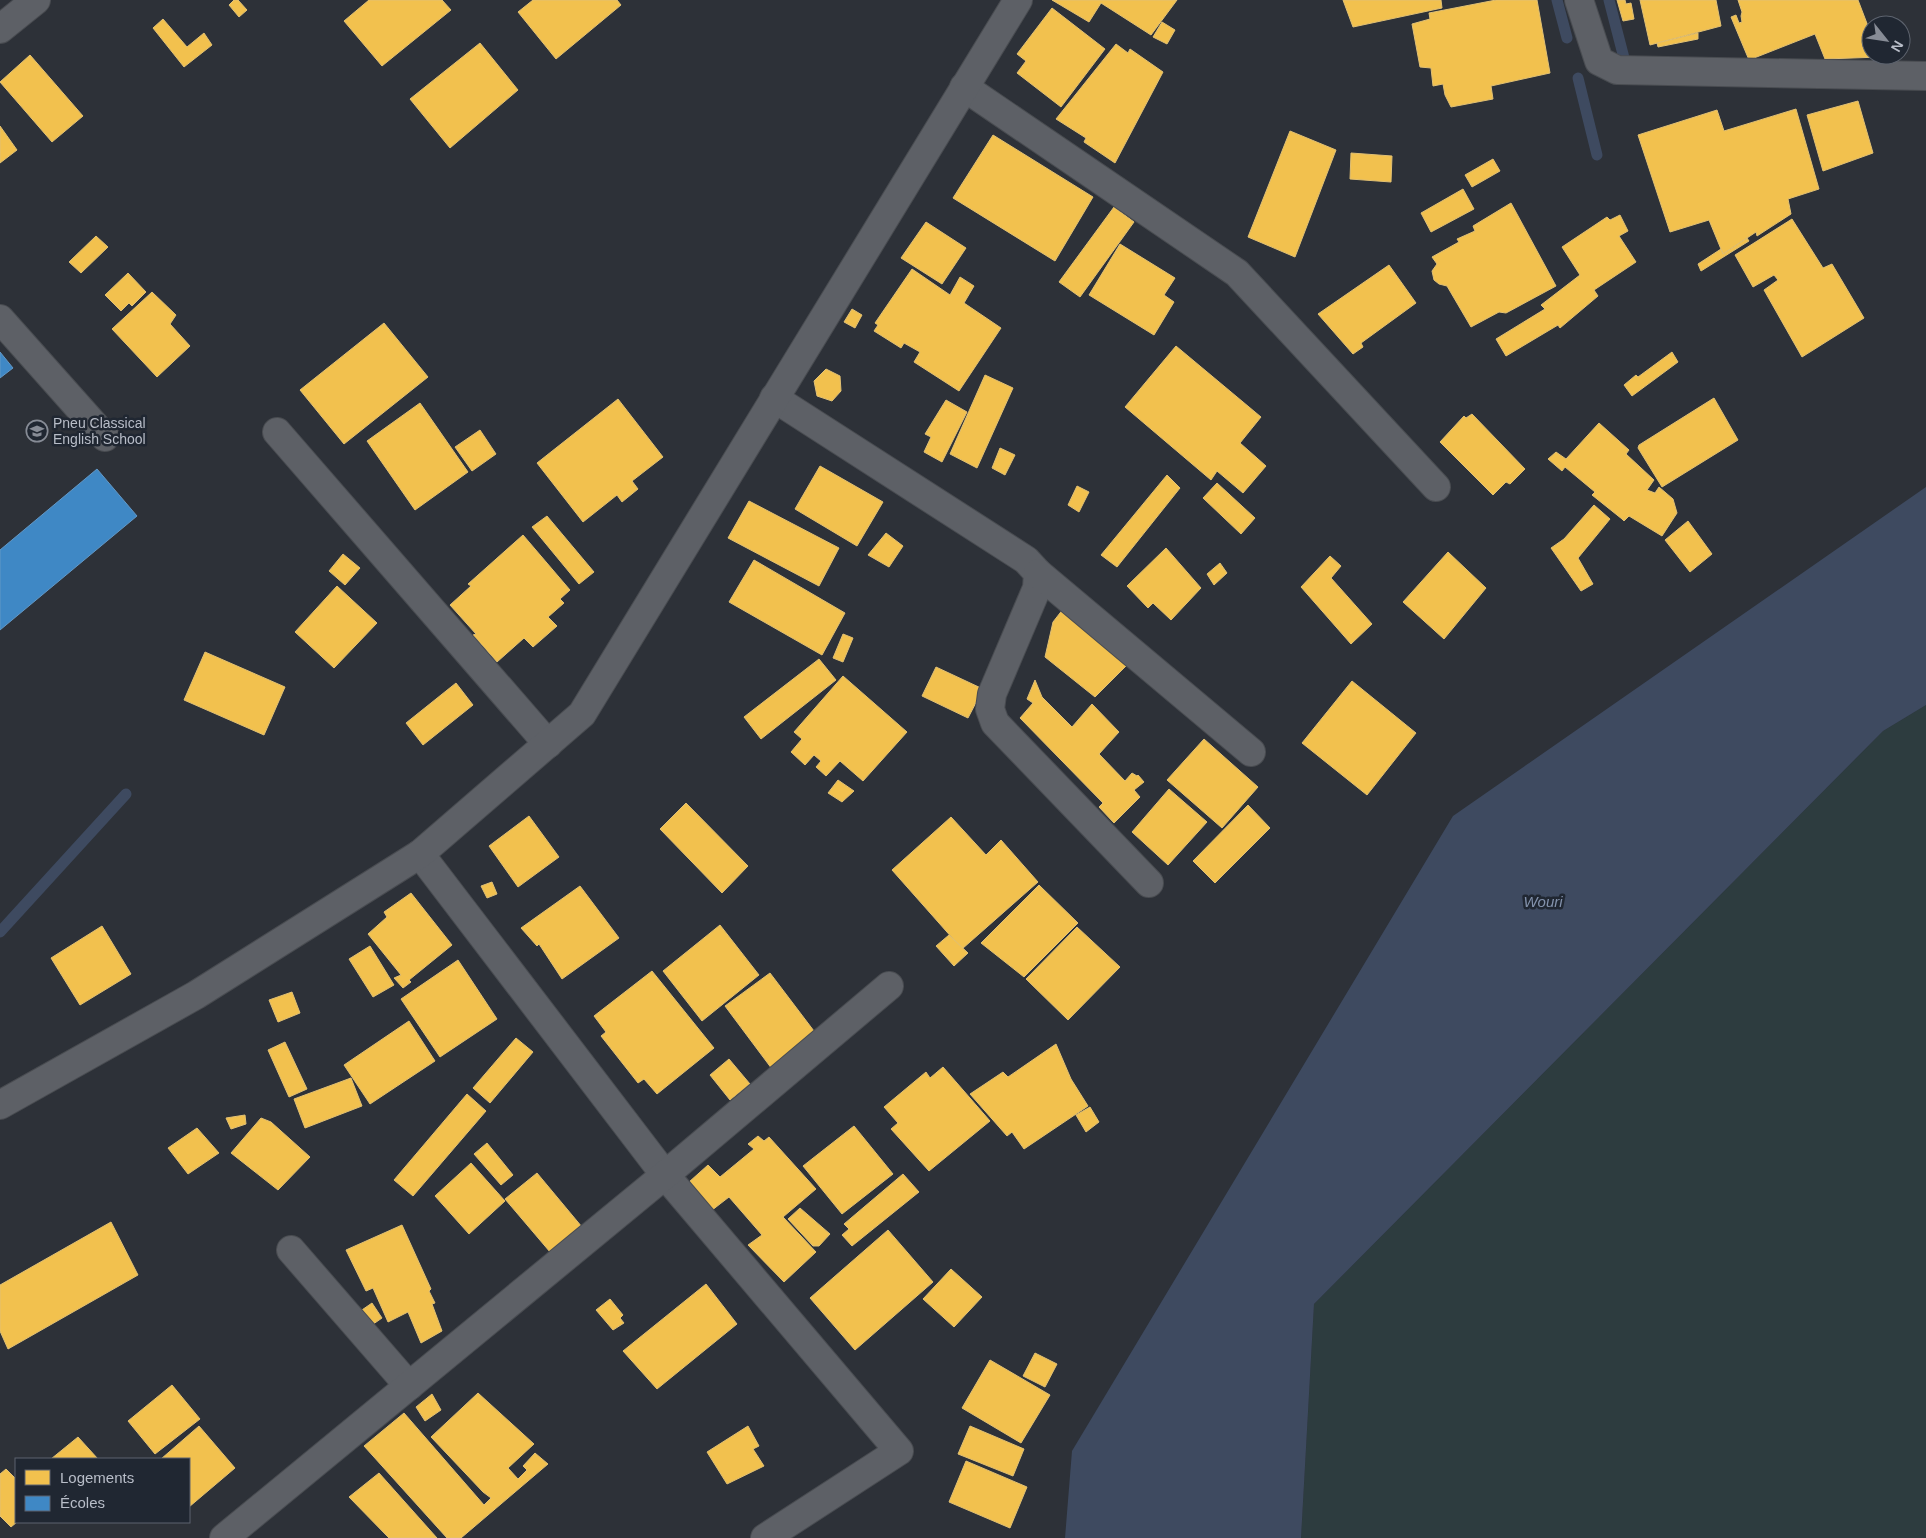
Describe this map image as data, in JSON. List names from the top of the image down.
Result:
{
  "water": ["Wouri"],
  "places": {
    "school or university": ["Pneu Classical English School"]
  },
  "legend": ["Logements", "Écoles"],
  "north": "bottom right"
}
